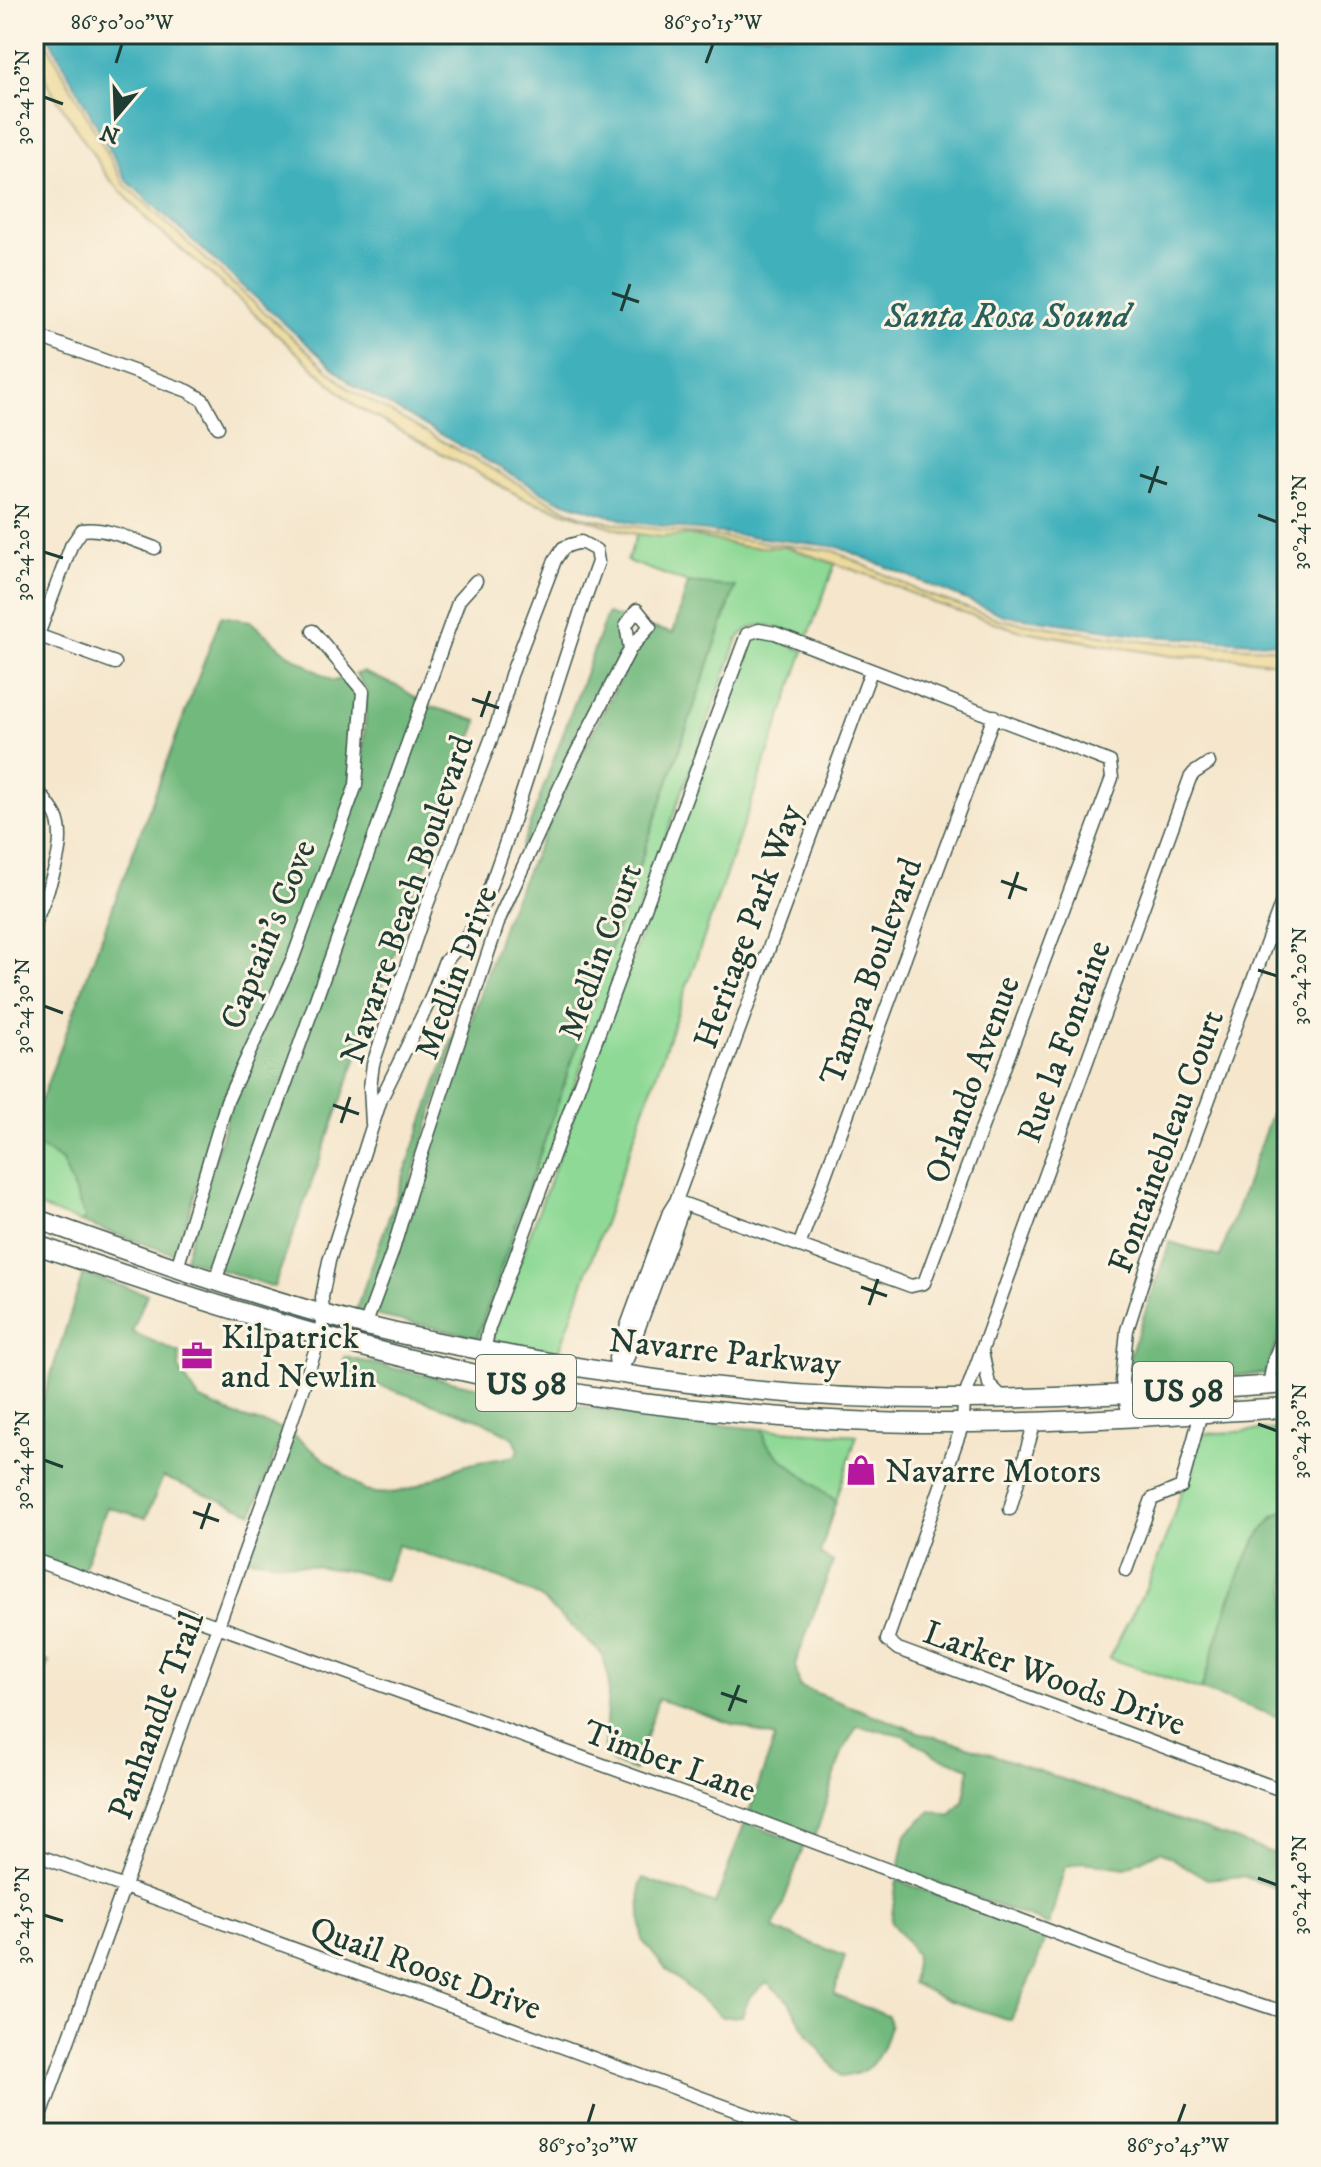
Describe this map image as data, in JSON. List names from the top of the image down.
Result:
{
  "streets": {
    "highway": ["Navarre Parkway", "US 98"],
    "street": [
      "Navarre Beach Boulevard",
      "Heritage Park Way",
      "Captain's Cove",
      "Medlin Court",
      "Tampa Boulevard",
      "Medlin Drive",
      "Rue la Fontaine",
      "Orlando Avenue",
      "Fontainebleau Court",
      "Larker Woods Drive",
      "Panhandle Trail",
      "Timber Lane",
      "Quail Roost Drive"
    ]
  },
  "crossings": [
    ["Navarre Beach Boulevard", "Panhandle Trail"],
    ["Heritage Park Way", "Medlin Court"],
    ["Heritage Park Way", "Orlando Avenue"],
    ["Heritage Park Way", "Navarre Parkway"],
    ["Captain's Cove", "Navarre Parkway"],
    ["Medlin Court", "Navarre Parkway"],
    ["Tampa Boulevard", "Orlando Avenue"],
    ["Medlin Drive", "Navarre Parkway"],
    ["Rue la Fontaine", "Navarre Parkway"],
    ["Rue la Fontaine", "Larker Woods Drive"],
    ["Fontainebleau Court", "Navarre Parkway"],
    ["Navarre Parkway", "Larker Woods Drive"],
    ["Navarre Parkway", "Panhandle Trail"],
    ["Panhandle Trail", "Timber Lane"],
    ["Panhandle Trail", "Quail Roost Drive"]
  ],
  "water": ["Santa Rosa Sound"],
  "places": {
    "office": ["Kilpatrick and Newlin"],
    "shop": ["Navarre Motors"]
  },
  "north": "bottom",
  "coordinates": [
    "86°50'00\"W",
    "86°50'15\"W",
    "30°24'10\"N",
    "30°24'20\"N",
    "30°24'30\"N",
    "30°24'40\"N",
    "30°24'50\"N",
    "86°50'30\"W",
    "86°50'45\"W"
  ]
}
